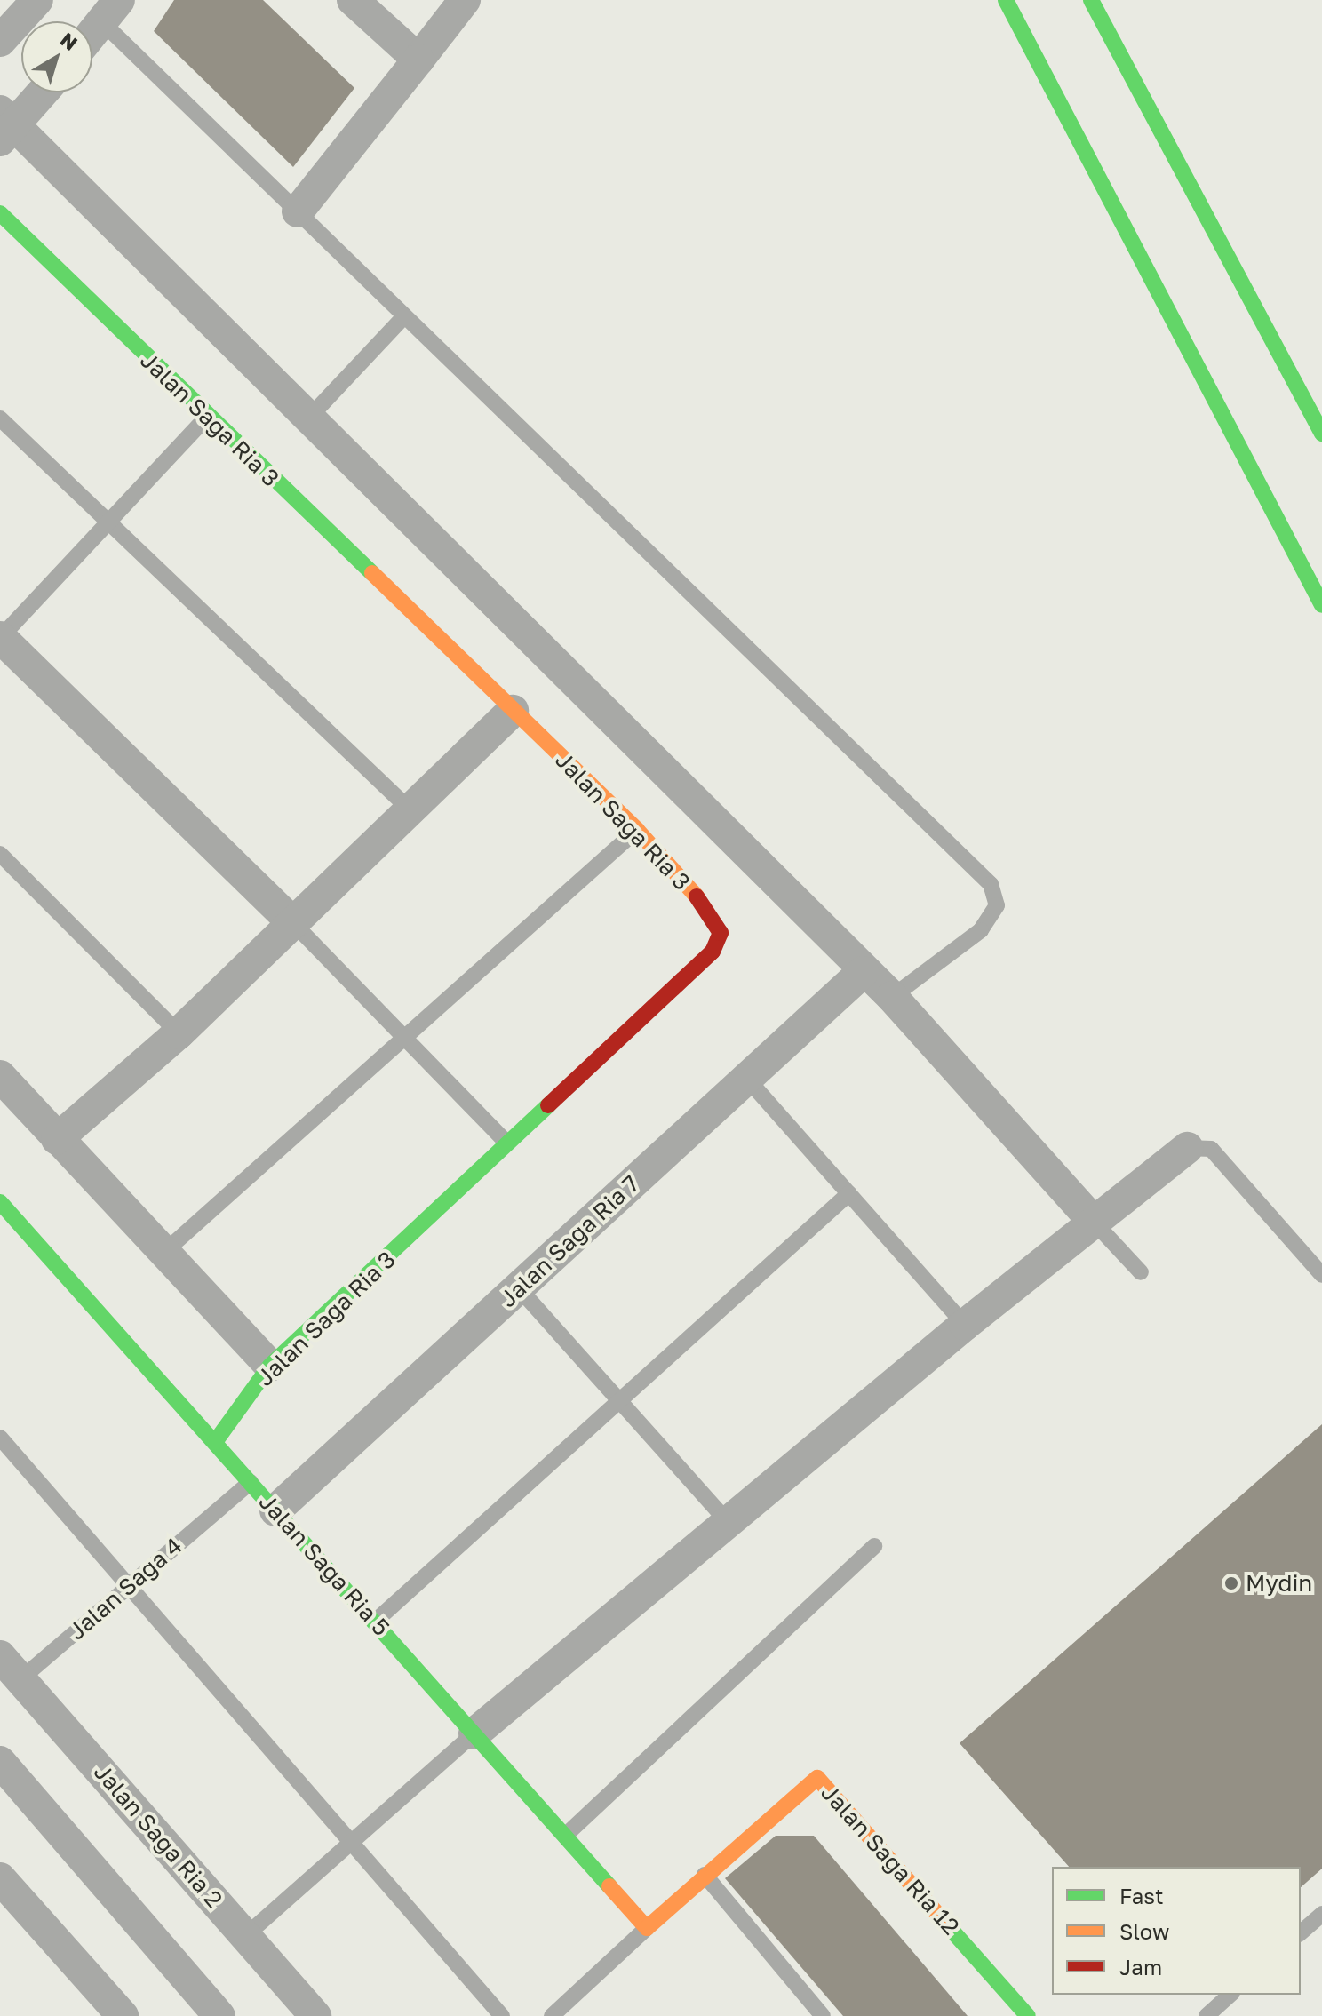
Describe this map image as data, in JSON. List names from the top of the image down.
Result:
{
  "streets": {
    "street": [
      "Jalan Saga Ria 3",
      "Jalan Saga Ria 7",
      "Jalan Saga Ria 5",
      "Jalan Saga Ria 2",
      "Jalan Saga Ria 12"
    ],
    "lane": ["Jalan Saga 4"]
  },
  "crossings": [
    ["Jalan Saga Ria 3", "Jalan Saga Ria 5"],
    ["Jalan Saga Ria 7", "Jalan Saga Ria 5"],
    ["Jalan Saga Ria 5", "Jalan Saga 4"],
    ["Jalan Saga Ria 5", "Jalan Saga Ria 12"],
    ["Jalan Saga 4", "Jalan Saga Ria 2"]
  ],
  "places": ["Mydin"],
  "legend": ["Fast", "Slow", "Jam"],
  "north": "top right"
}
